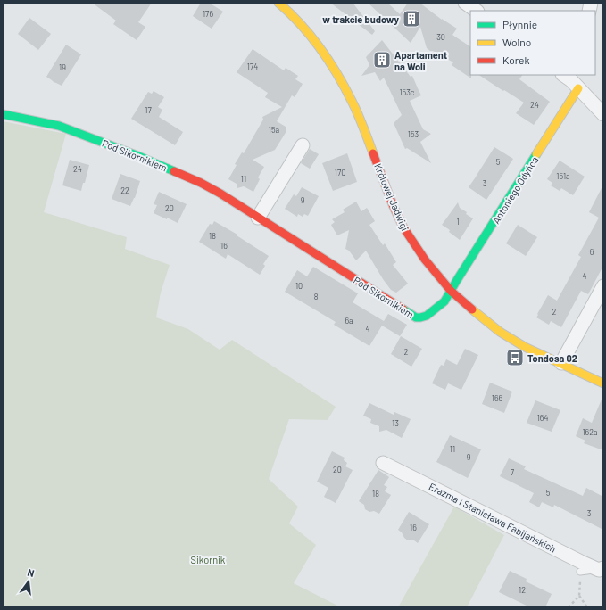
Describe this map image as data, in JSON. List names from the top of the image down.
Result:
{
  "streets": {
    "street": [
      "Pod Sikornikiem",
      "Antoniego Odyńca",
      "Królowej Jadwigi",
      "Erazma i Stanisława Fabijańskich"
    ]
  },
  "crossings": [
    ["Pod Sikornikiem", "Antoniego Odyńca"],
    ["Pod Sikornikiem", "Królowej Jadwigi"],
    ["Antoniego Odyńca", "Królowej Jadwigi"]
  ],
  "parks": ["Sikornik"],
  "places": {
    "building": ["w trakcie budowy", "Apartament na Woli"],
    "bus stop": ["Tondosa 02"]
  },
  "house_numbers": [
    "176",
    "30",
    "174",
    "19",
    "153c",
    "24",
    "17",
    "15a",
    "153",
    "5",
    "24",
    "170",
    "151a",
    "11",
    "3",
    "22",
    "9",
    "20",
    "1",
    "18",
    "16",
    "6",
    "4",
    "10",
    "8",
    "2",
    "6a",
    "4",
    "2",
    "166",
    "164",
    "13",
    "162a",
    "11",
    "9",
    "20",
    "7",
    "5",
    "18",
    "3",
    "16",
    "12"
  ],
  "legend": ["Płynnie", "Wolno", "Korek"],
  "north": "top"
}
